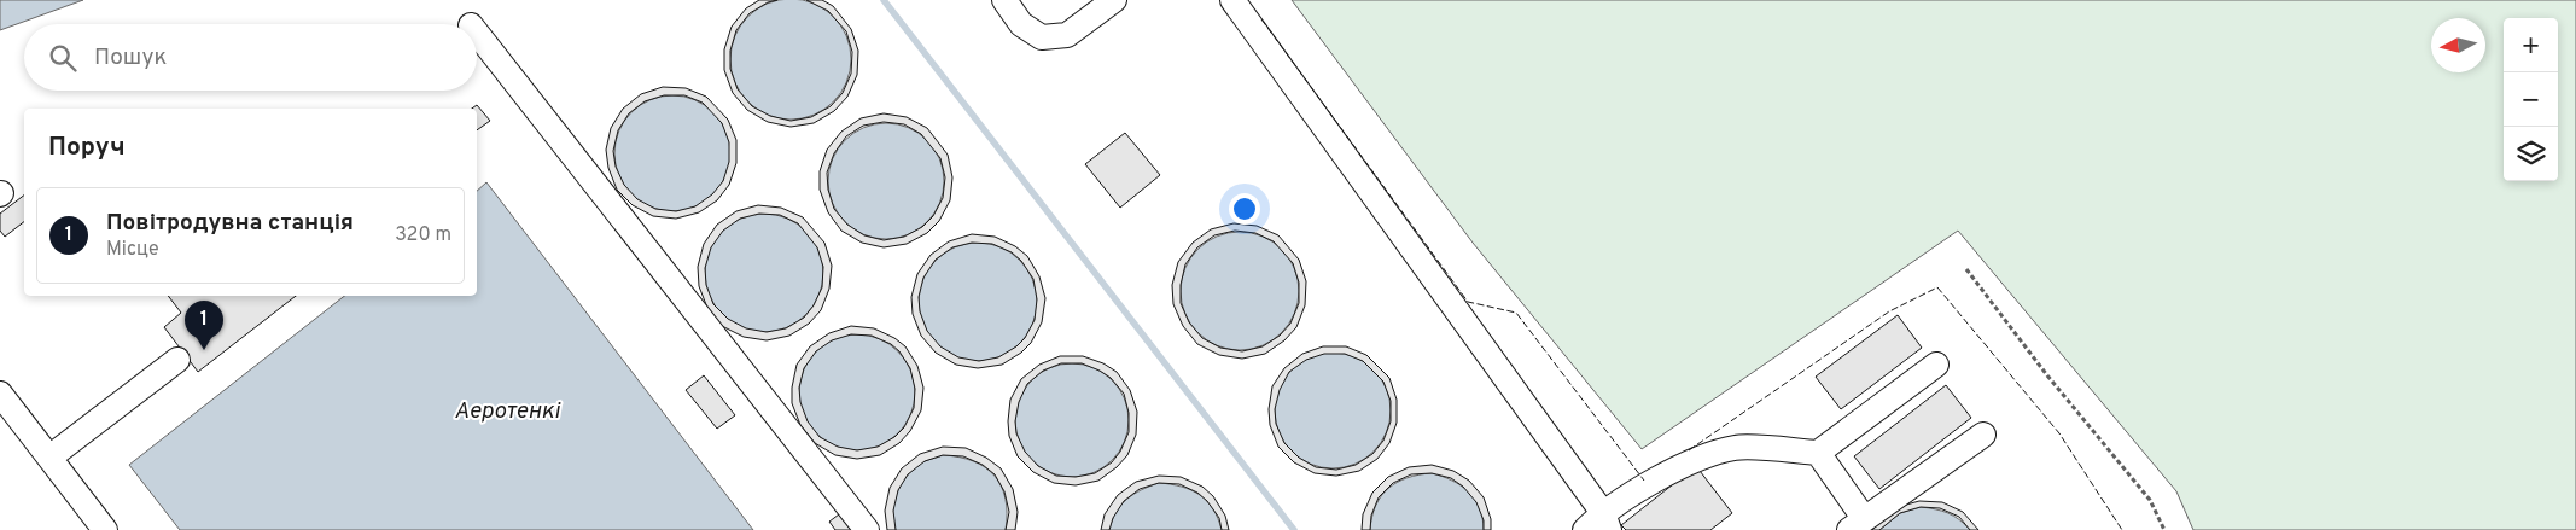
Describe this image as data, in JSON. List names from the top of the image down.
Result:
{
  "water": ["Аеротенкі"],
  "north": "left",
  "page": {
    "map_buttons": ["+", "−"],
    "search": "Пошук",
    "heading": "Поруч",
    "list": [
      {
        "mark": "1",
        "name": "Повітродувна станція",
        "note": "Місце",
        "value": "320 m"
      }
    ],
    "pins": "1"
  }
}
